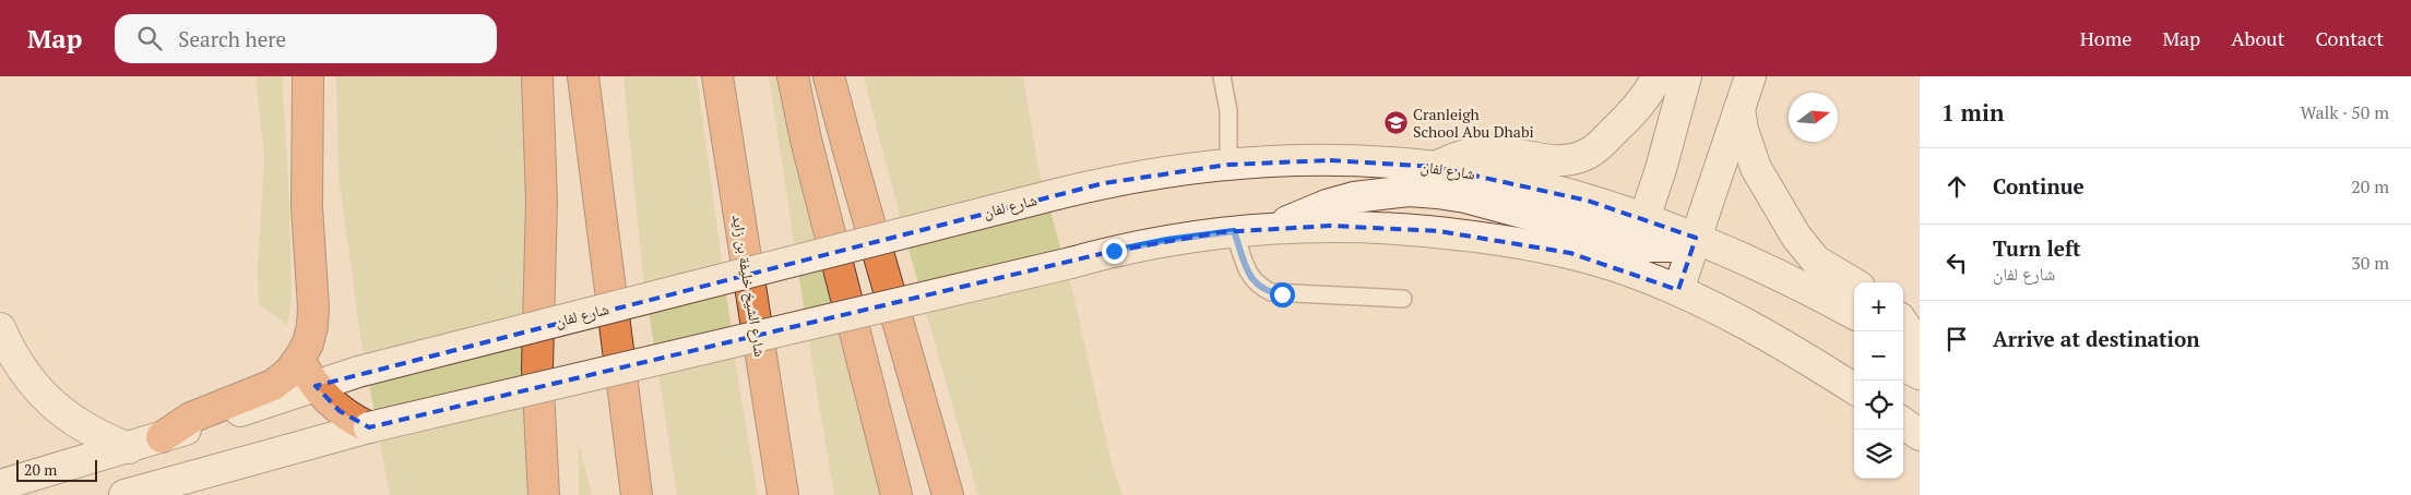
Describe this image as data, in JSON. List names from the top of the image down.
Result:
{
  "streets": {
    "highway": ["شارع الشيخ خليفة بن زايد"],
    "street": ["شارع لفان"]
  },
  "places": {
    "school or university": ["Cranleigh School Abu Dhabi"]
  },
  "scale_bar": "20 m",
  "north": "right",
  "page": {
    "header": "Map",
    "search": "Search here",
    "nav": [
      "Home",
      "Map",
      "About",
      "Contact"
    ],
    "heading": ["1 min", "Walk · 50 m"],
    "list": [
      ["Continue", "20 m"],
      ["Turn left", "شارع لفان", "30 m"],
      "Arrive at destination"
    ],
    "map_buttons": ["+", "−"],
    "scale": "20 m"
  }
}
